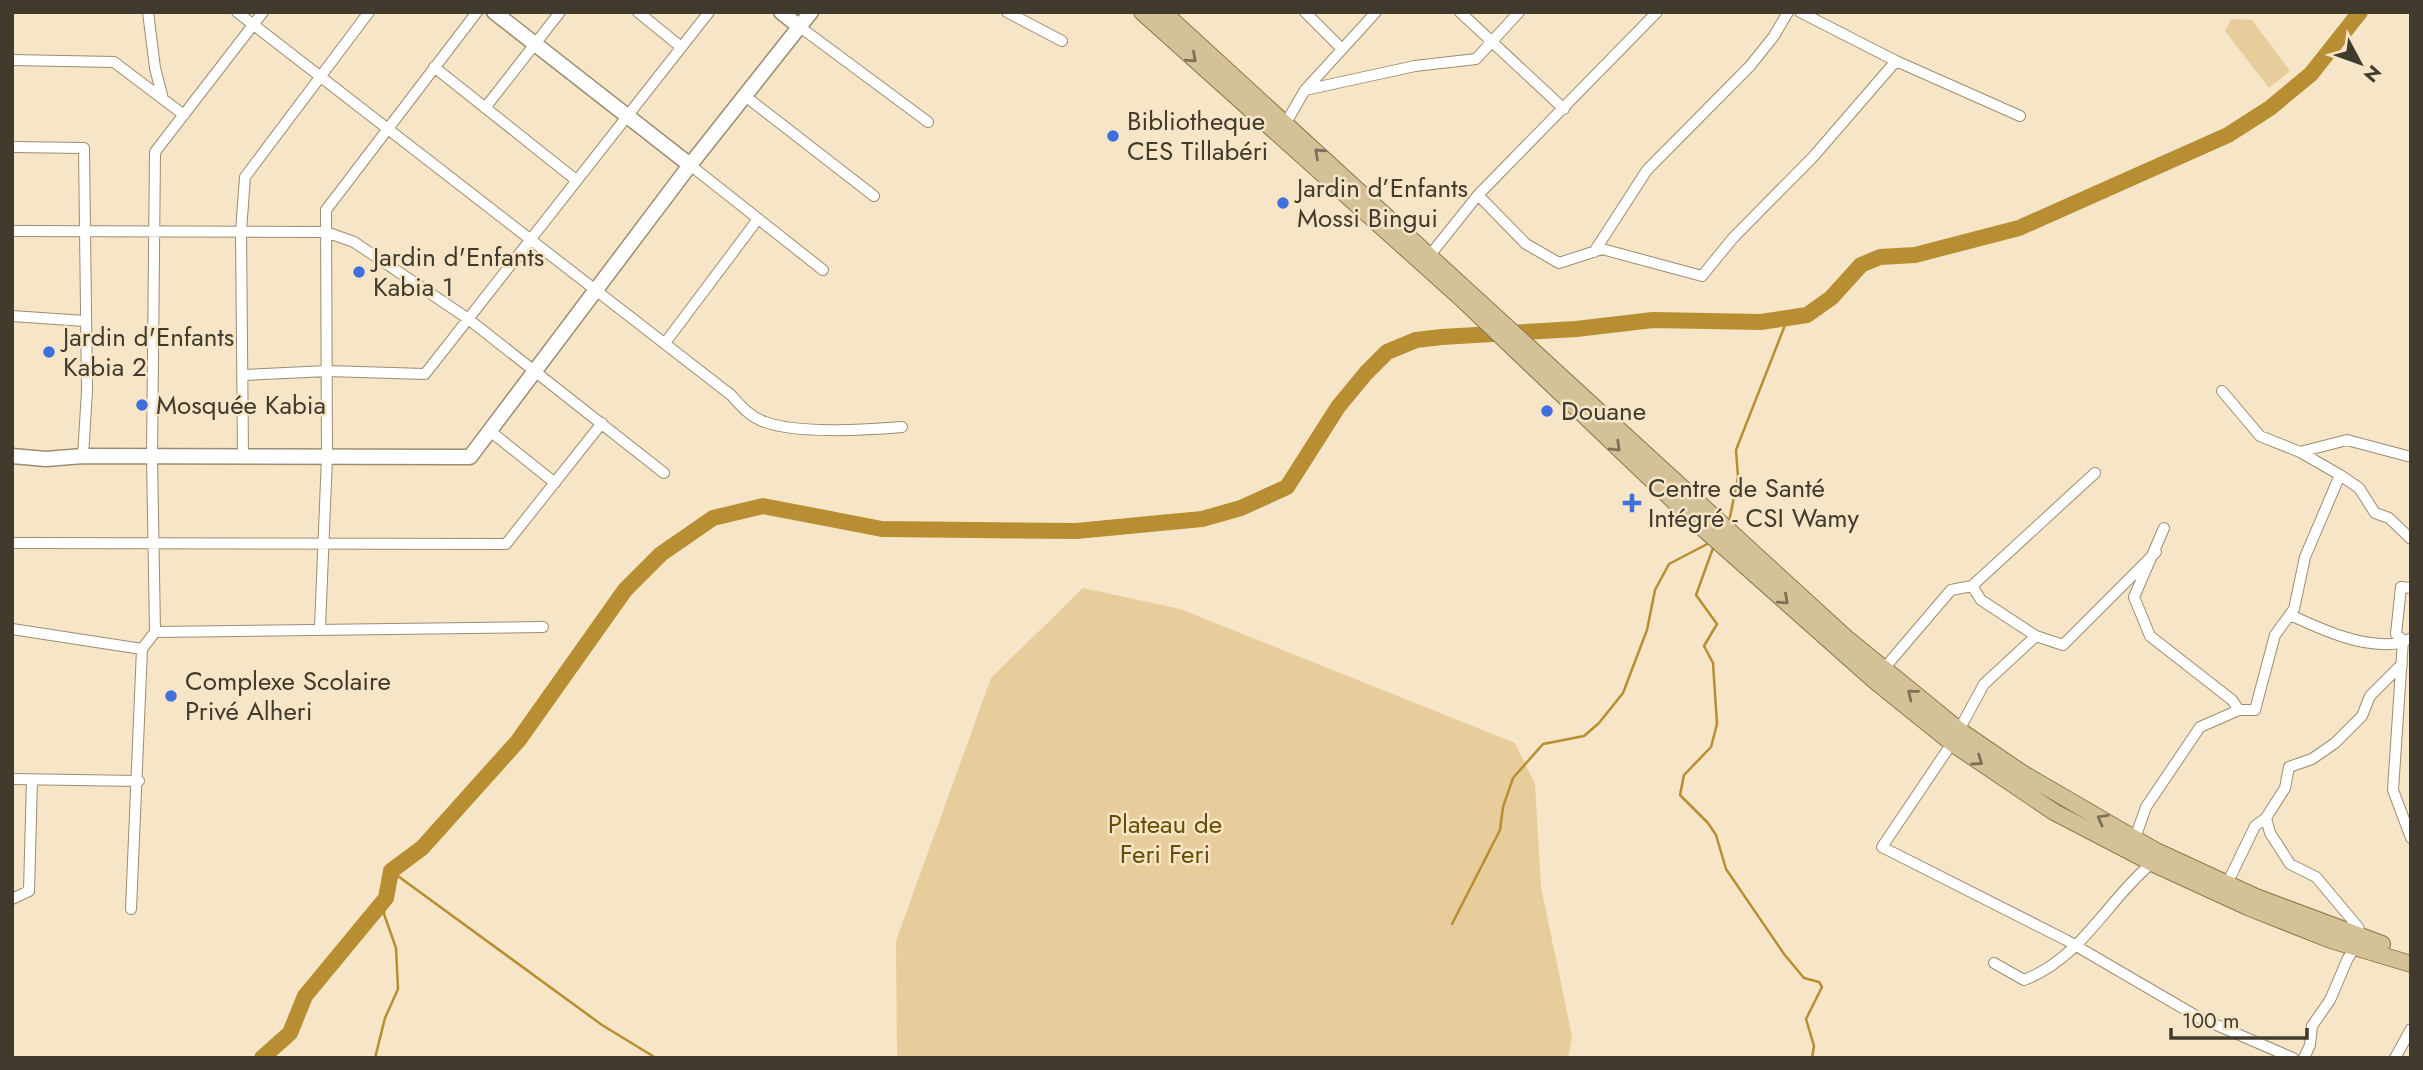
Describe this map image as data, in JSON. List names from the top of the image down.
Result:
{
  "parks": ["Plateau de Feri Feri"],
  "places": {
    "other": [
      "Bibliotheque CES Tillabéri",
      "Jardin d’Enfants Mossi Bingui",
      "Jardin d'Enfants Kabia 1",
      "Jardin d'Enfants Kabia 2",
      "Mosquée Kabia",
      "Douane",
      "Complexe Scolaire Privé Alheri"
    ],
    "health": ["Centre de Santé Intégré - CSI Wamy"]
  },
  "scale_bar": "100 m",
  "north": "bottom right"
}
